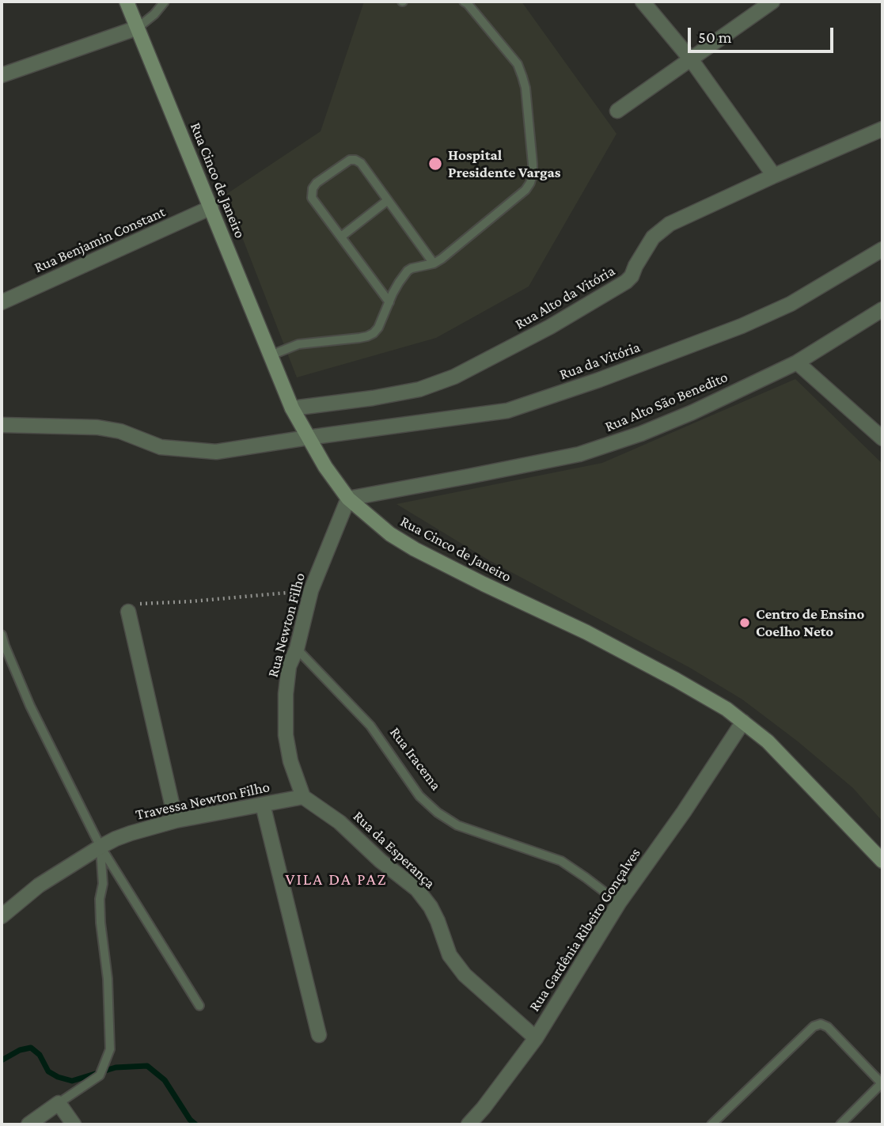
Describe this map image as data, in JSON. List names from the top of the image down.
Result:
{
  "streets": {
    "main road": ["Rua Cinco de Janeiro"],
    "street": [
      "Rua Benjamin Constant",
      "Rua Alto da Vitória",
      "Rua da Vitória",
      "Rua Alto São Benedito",
      "Rua Newton Filho",
      "Travessa Newton Filho",
      "Rua da Esperança",
      "Rua Gardênia Ribeiro Gonçalves"
    ],
    "lane": ["Rua Iracema"]
  },
  "crossings": [
    ["Rua Cinco de Janeiro", "Rua Benjamin Constant"],
    ["Rua Cinco de Janeiro", "Rua Alto da Vitória"],
    ["Rua Cinco de Janeiro", "Rua da Vitória"],
    ["Rua Cinco de Janeiro", "Rua Alto São Benedito"],
    ["Rua Cinco de Janeiro", "Rua Newton Filho"],
    ["Rua Cinco de Janeiro", "Rua Gardênia Ribeiro Gonçalves"],
    ["Rua Alto São Benedito", "Rua Newton Filho"],
    ["Rua Newton Filho", "Rua Iracema"],
    ["Rua Newton Filho", "Travessa Newton Filho"],
    ["Rua Newton Filho", "Rua da Esperança"],
    ["Rua Iracema", "Rua Gardênia Ribeiro Gonçalves"],
    ["Travessa Newton Filho", "Rua da Esperança"],
    ["Rua da Esperança", "Rua Gardênia Ribeiro Gonçalves"]
  ],
  "districts": ["VILA DA PAZ"],
  "places": ["Hospital Presidente Vargas", "Centro de Ensino Coelho Neto"],
  "scale_bar": "50 m"
}
